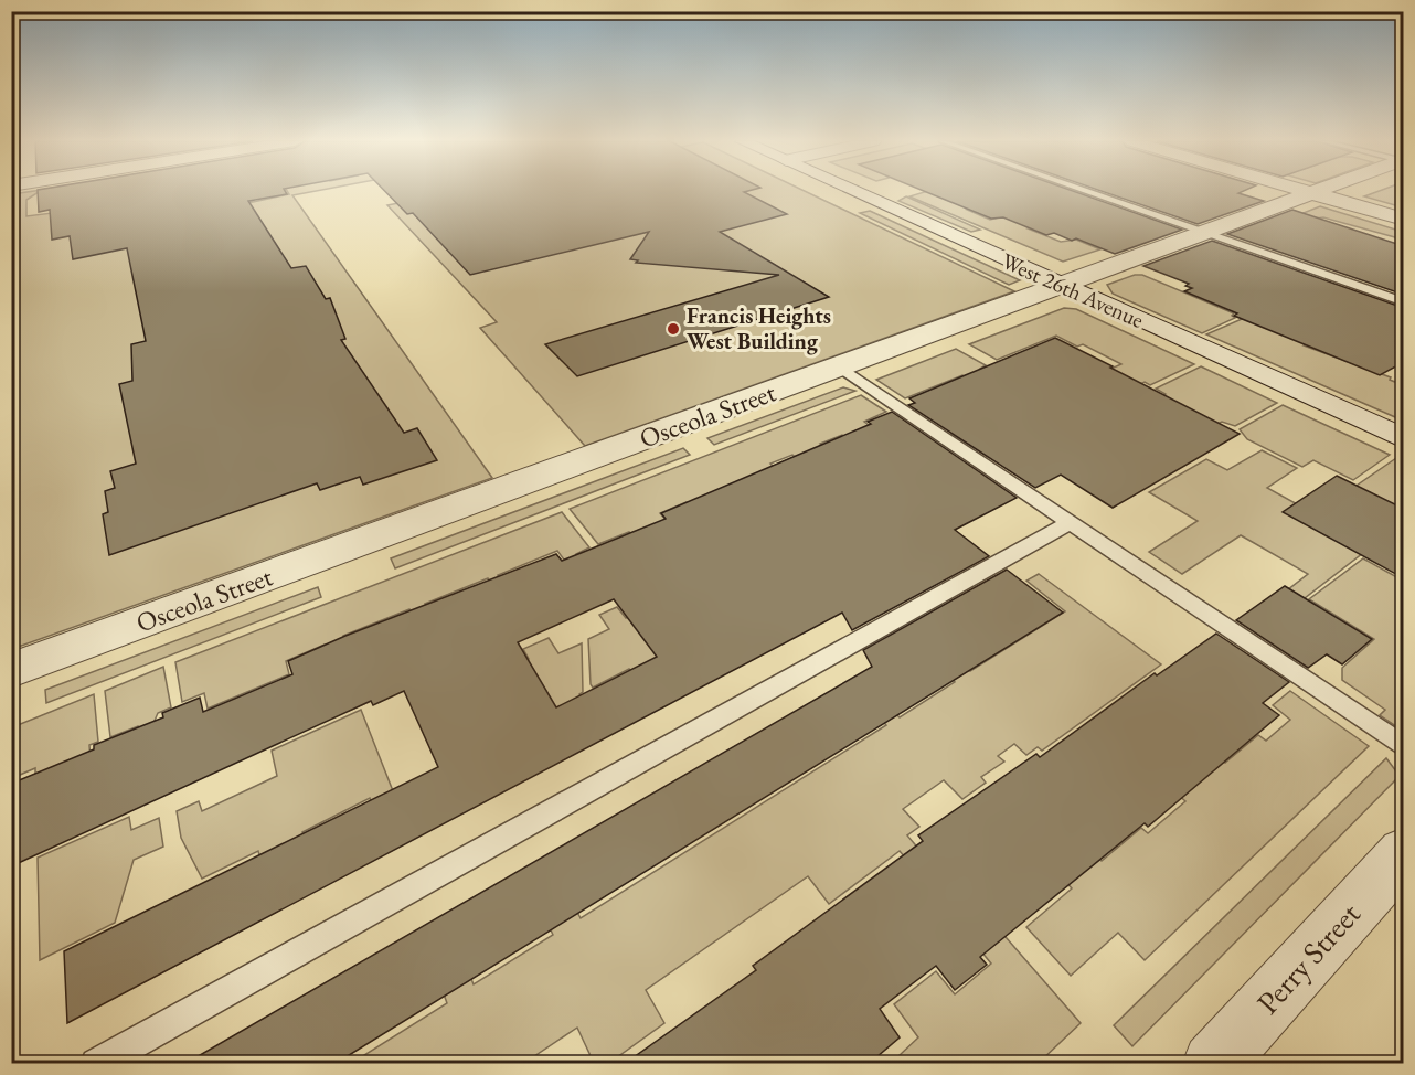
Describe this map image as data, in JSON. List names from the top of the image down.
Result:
{
  "streets": {
    "street": ["West 26th Avenue", "Osceola Street", "Perry Street"]
  },
  "crossings": [
    ["West 26th Avenue", "Osceola Street"]
  ],
  "places": ["Francis Heights West Building"]
}
